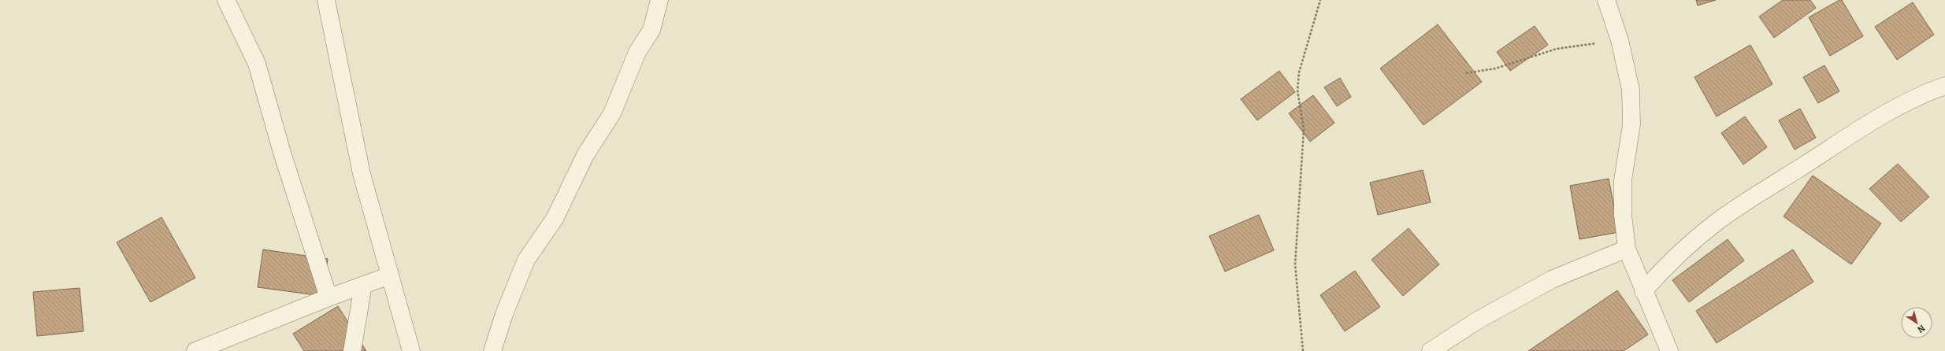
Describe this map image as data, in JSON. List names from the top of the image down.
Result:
{
  "north": "bottom right"
}
